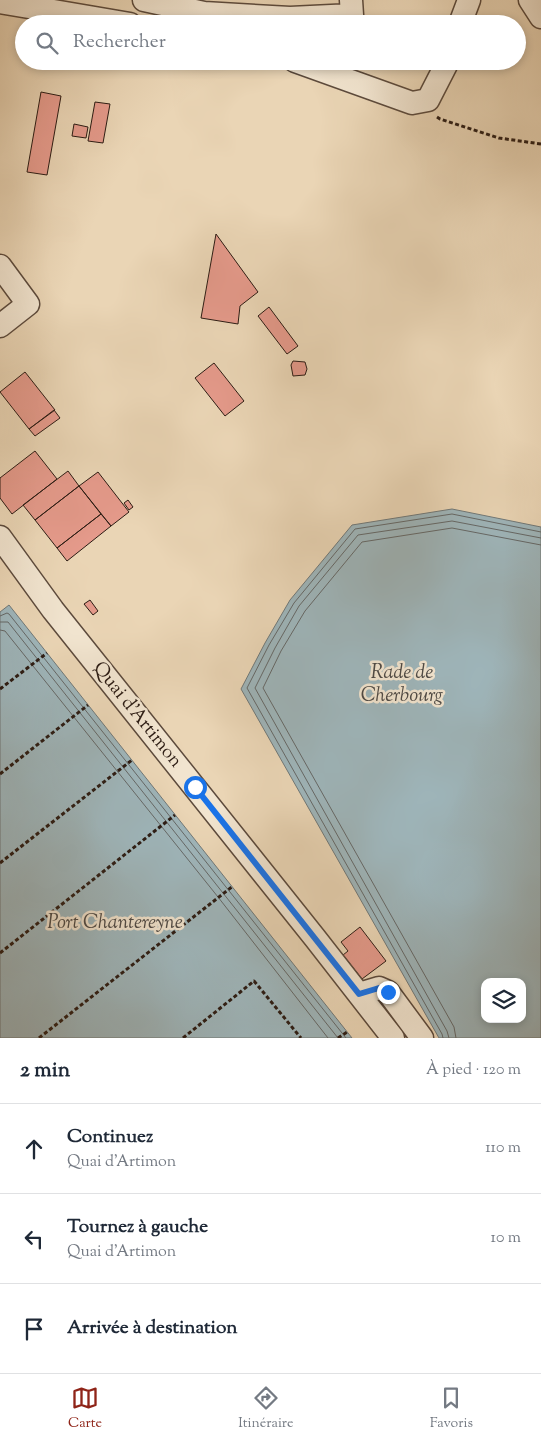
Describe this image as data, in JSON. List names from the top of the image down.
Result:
{
  "streets": {
    "street": ["Quai d’Artimon"]
  },
  "water": ["Rade de Cherbourg", "Port Chantereyne"],
  "page": {
    "search": "Rechercher",
    "heading": ["2 min", "À pied · 120 m"],
    "list": [
      ["Continuez", "Quai d’Artimon", "110 m"],
      ["Tournez à gauche", "Quai d’Artimon", "10 m"],
      "Arrivée à destination"
    ],
    "nav": ["Carte", "Itinéraire", "Favoris"]
  }
}
